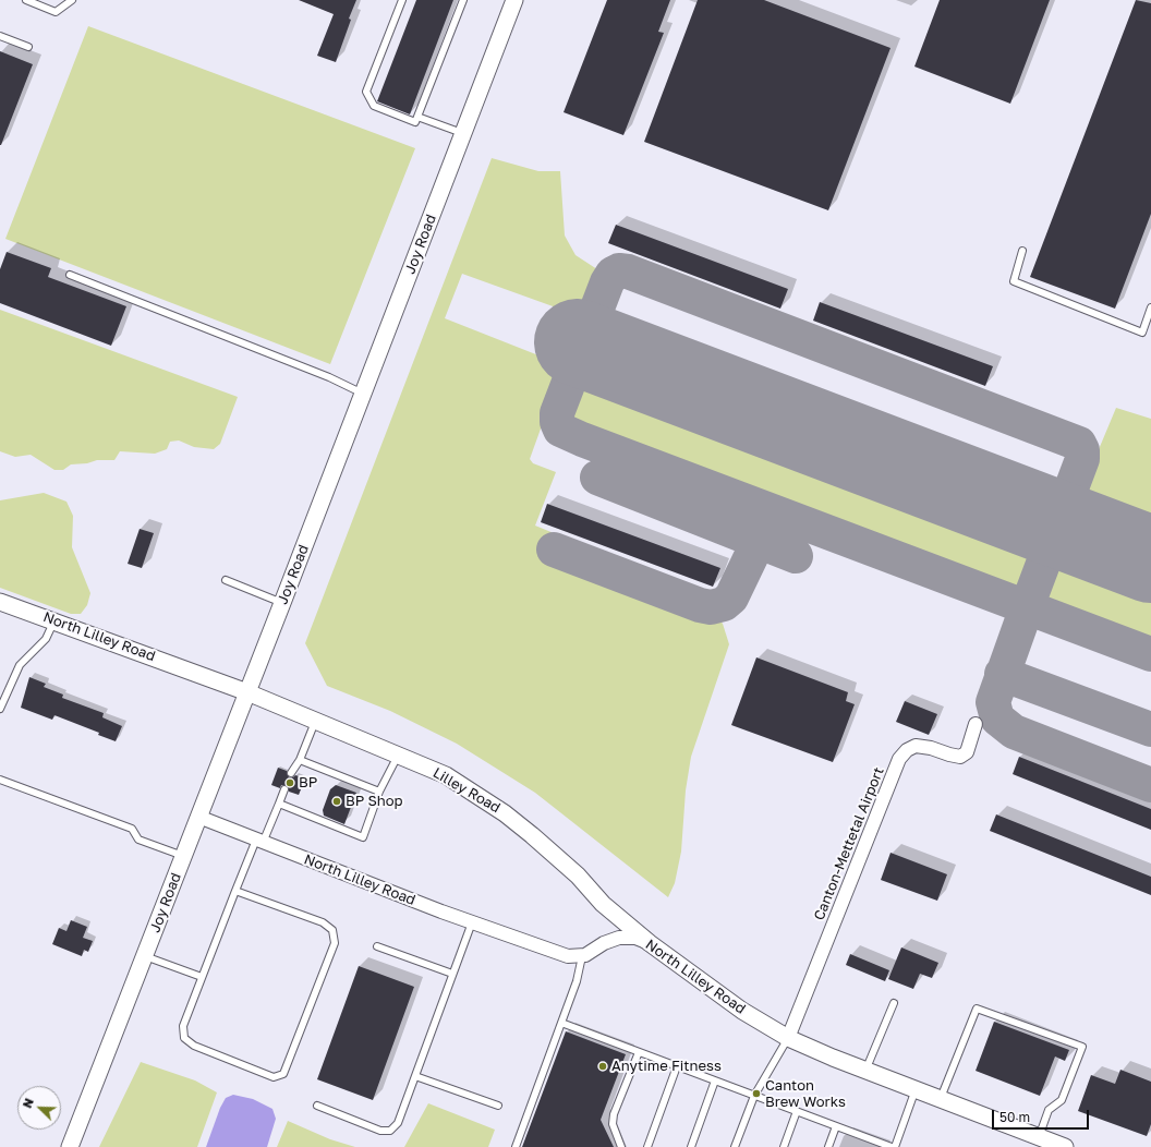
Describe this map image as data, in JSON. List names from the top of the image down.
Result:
{
  "streets": {
    "street": [
      "Joy Road",
      "North Lilley Road",
      "Lilley Road",
      "Canton-Mettetal Airport"
    ]
  },
  "crossings": [
    ["Joy Road", "North Lilley Road"],
    ["Joy Road", "Lilley Road"],
    ["North Lilley Road", "Lilley Road"],
    ["North Lilley Road", "Canton-Mettetal Airport"]
  ],
  "places": [
    "BP",
    "BP Shop",
    "Anytime Fitness",
    "Canton Brew Works"
  ],
  "scale_bar": "50 m",
  "north": "top left"
}
